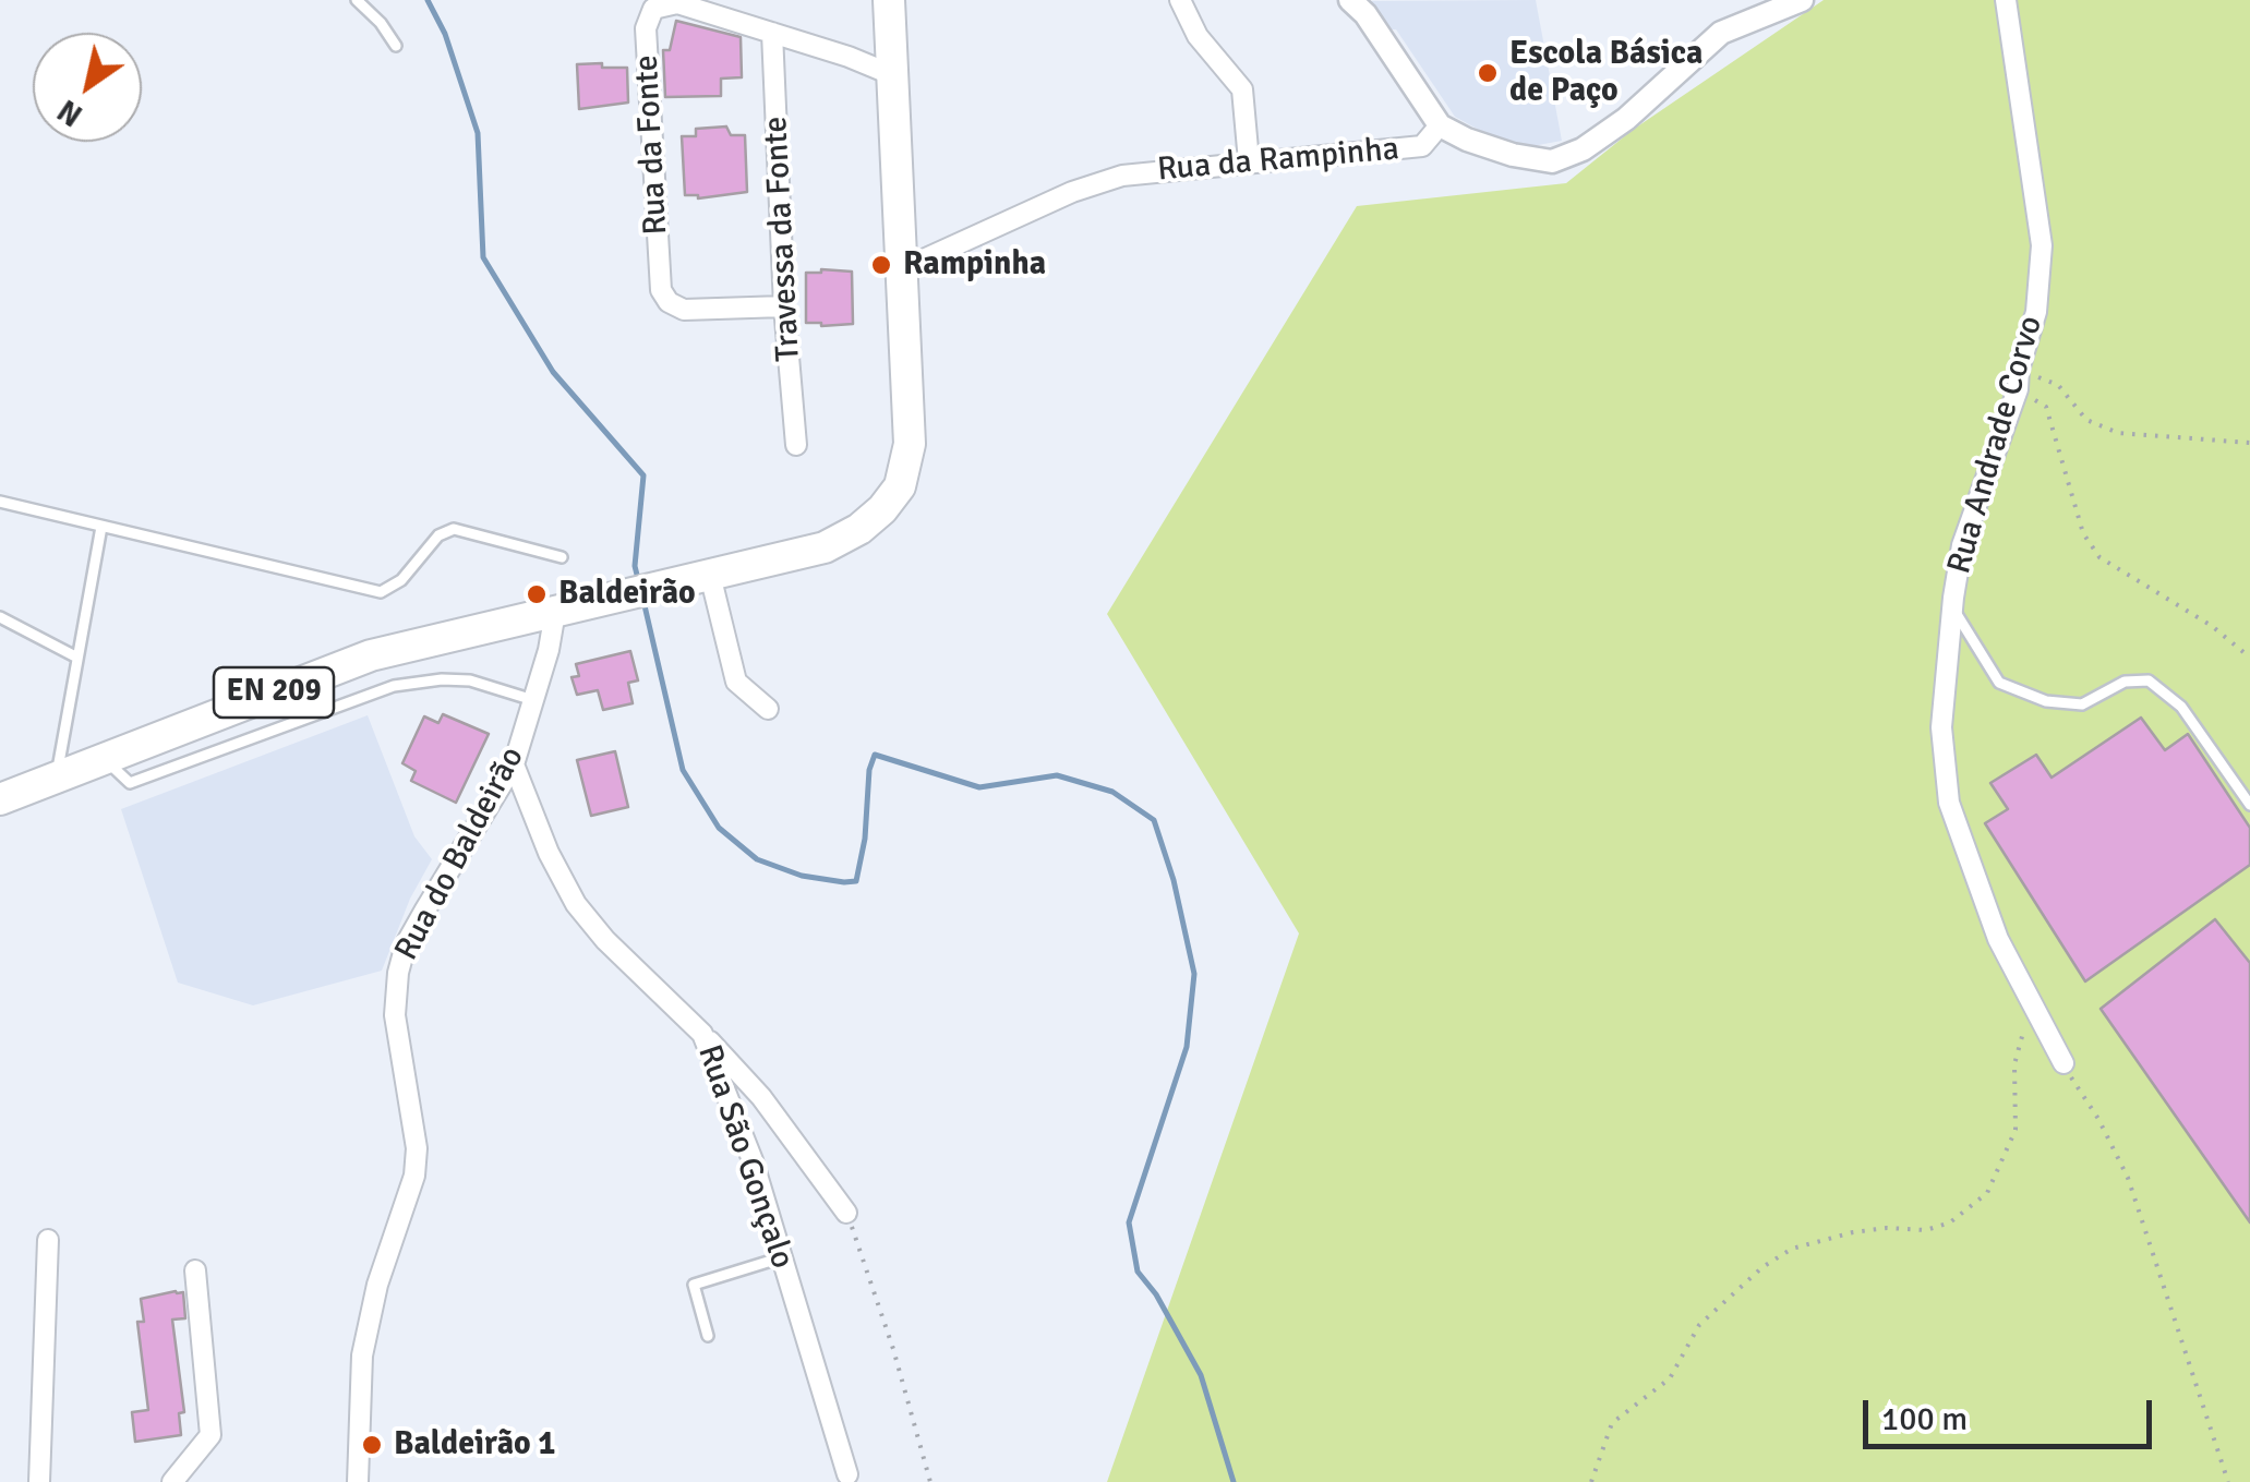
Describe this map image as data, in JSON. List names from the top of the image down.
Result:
{
  "streets": {
    "main road": ["EN 209"],
    "street": [
      "Rua da Fonte",
      "Rua da Rampinha",
      "Travessa da Fonte",
      "Rua Andrade Corvo",
      "Rua do Baldeirão",
      "Rua São Gonçalo"
    ]
  },
  "crossings": [
    ["Rua da Fonte", "Travessa da Fonte"],
    ["Rua da Fonte", "EN 209"],
    ["Rua da Rampinha", "EN 209"],
    ["EN 209", "Rua do Baldeirão"],
    ["Rua do Baldeirão", "Rua São Gonçalo"]
  ],
  "places": [
    "Escola Básica de Paço",
    "Rampinha",
    "Baldeirão",
    "Baldeirão 1"
  ],
  "scale_bar": "100 m",
  "north": "bottom left"
}
